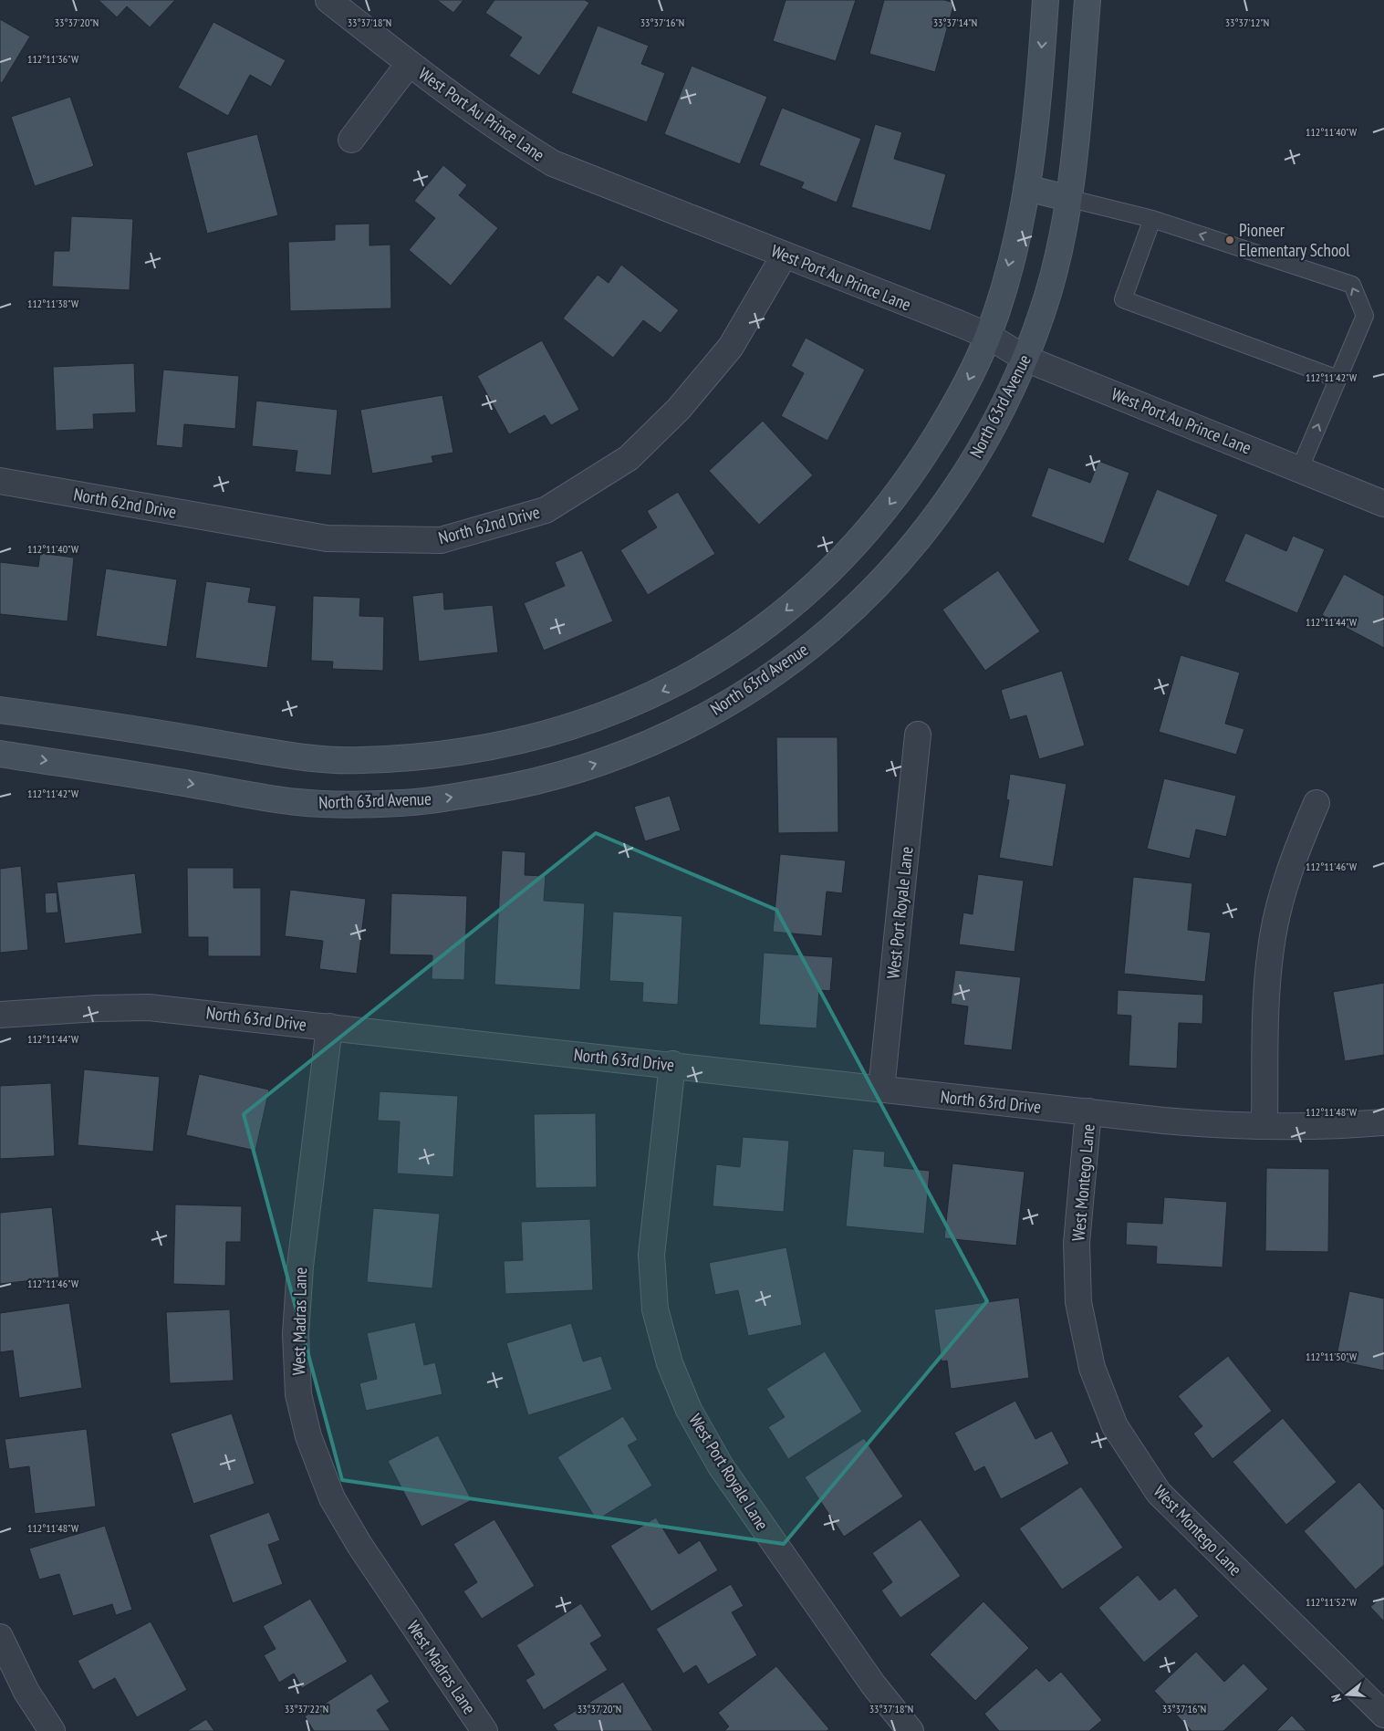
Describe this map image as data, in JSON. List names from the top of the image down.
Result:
{
  "streets": {
    "street": [
      "West Port Au Prince Lane",
      "North 63rd Avenue",
      "North 62nd Drive",
      "West Port Royale Lane",
      "North 63rd Drive",
      "West Montego Lane",
      "West Madras Lane"
    ]
  },
  "crossings": [
    ["West Port Au Prince Lane", "North 63rd Avenue"],
    ["West Port Au Prince Lane", "North 62nd Drive"],
    ["West Port Royale Lane", "North 63rd Drive"],
    ["North 63rd Drive", "West Montego Lane"],
    ["North 63rd Drive", "West Madras Lane"]
  ],
  "places": ["Pioneer Elementary School"],
  "north": "left",
  "coordinates": [
    "33°37'20\"N",
    "33°37'18\"N",
    "33°37'16\"N",
    "33°37'14\"N",
    "33°37'12\"N",
    "112°11'36\"W",
    "112°11'40\"W",
    "112°11'38\"W",
    "112°11'42\"W",
    "112°11'44\"W",
    "112°11'46\"W",
    "112°11'48\"W",
    "112°11'50\"W",
    "112°11'52\"W",
    "33°37'22\"N"
  ]
}
